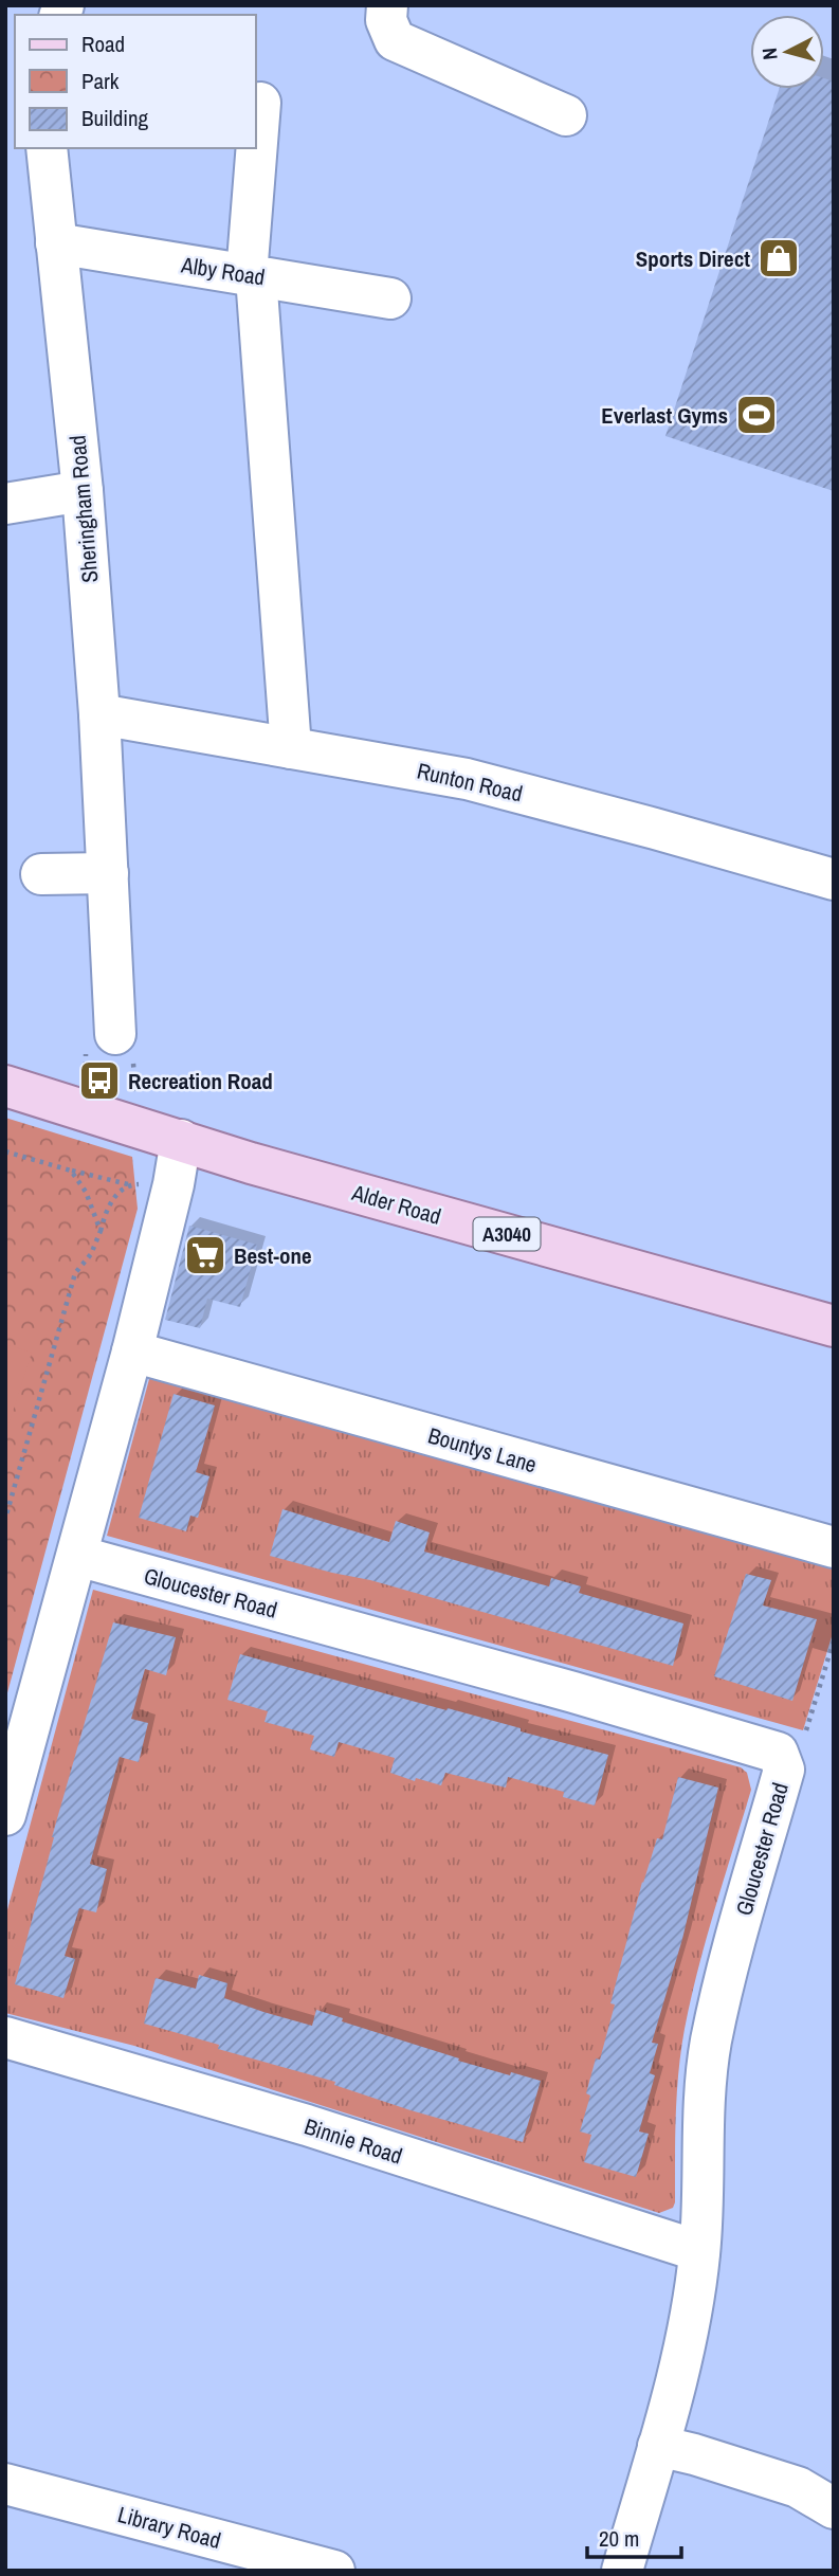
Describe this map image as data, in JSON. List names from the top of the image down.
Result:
{
  "streets": {
    "main road": ["Alder Road", "A3040"],
    "street": [
      "Alby Road",
      "Sheringham Road",
      "Runton Road",
      "Bountys Lane",
      "Gloucester Road",
      "Binnie Road",
      "Library Road"
    ]
  },
  "crossings": [
    ["Alby Road", "Sheringham Road"],
    ["Sheringham Road", "Runton Road"],
    ["Gloucester Road", "Binnie Road"]
  ],
  "places": {
    "shop": ["Sports Direct"],
    "sports": ["Everlast Gyms"],
    "bus stop": ["Recreation Road"],
    "supermarket": ["Best-one"]
  },
  "legend": ["Road", "Park", "Building"],
  "scale_bar": "20 m",
  "north": "left"
}
